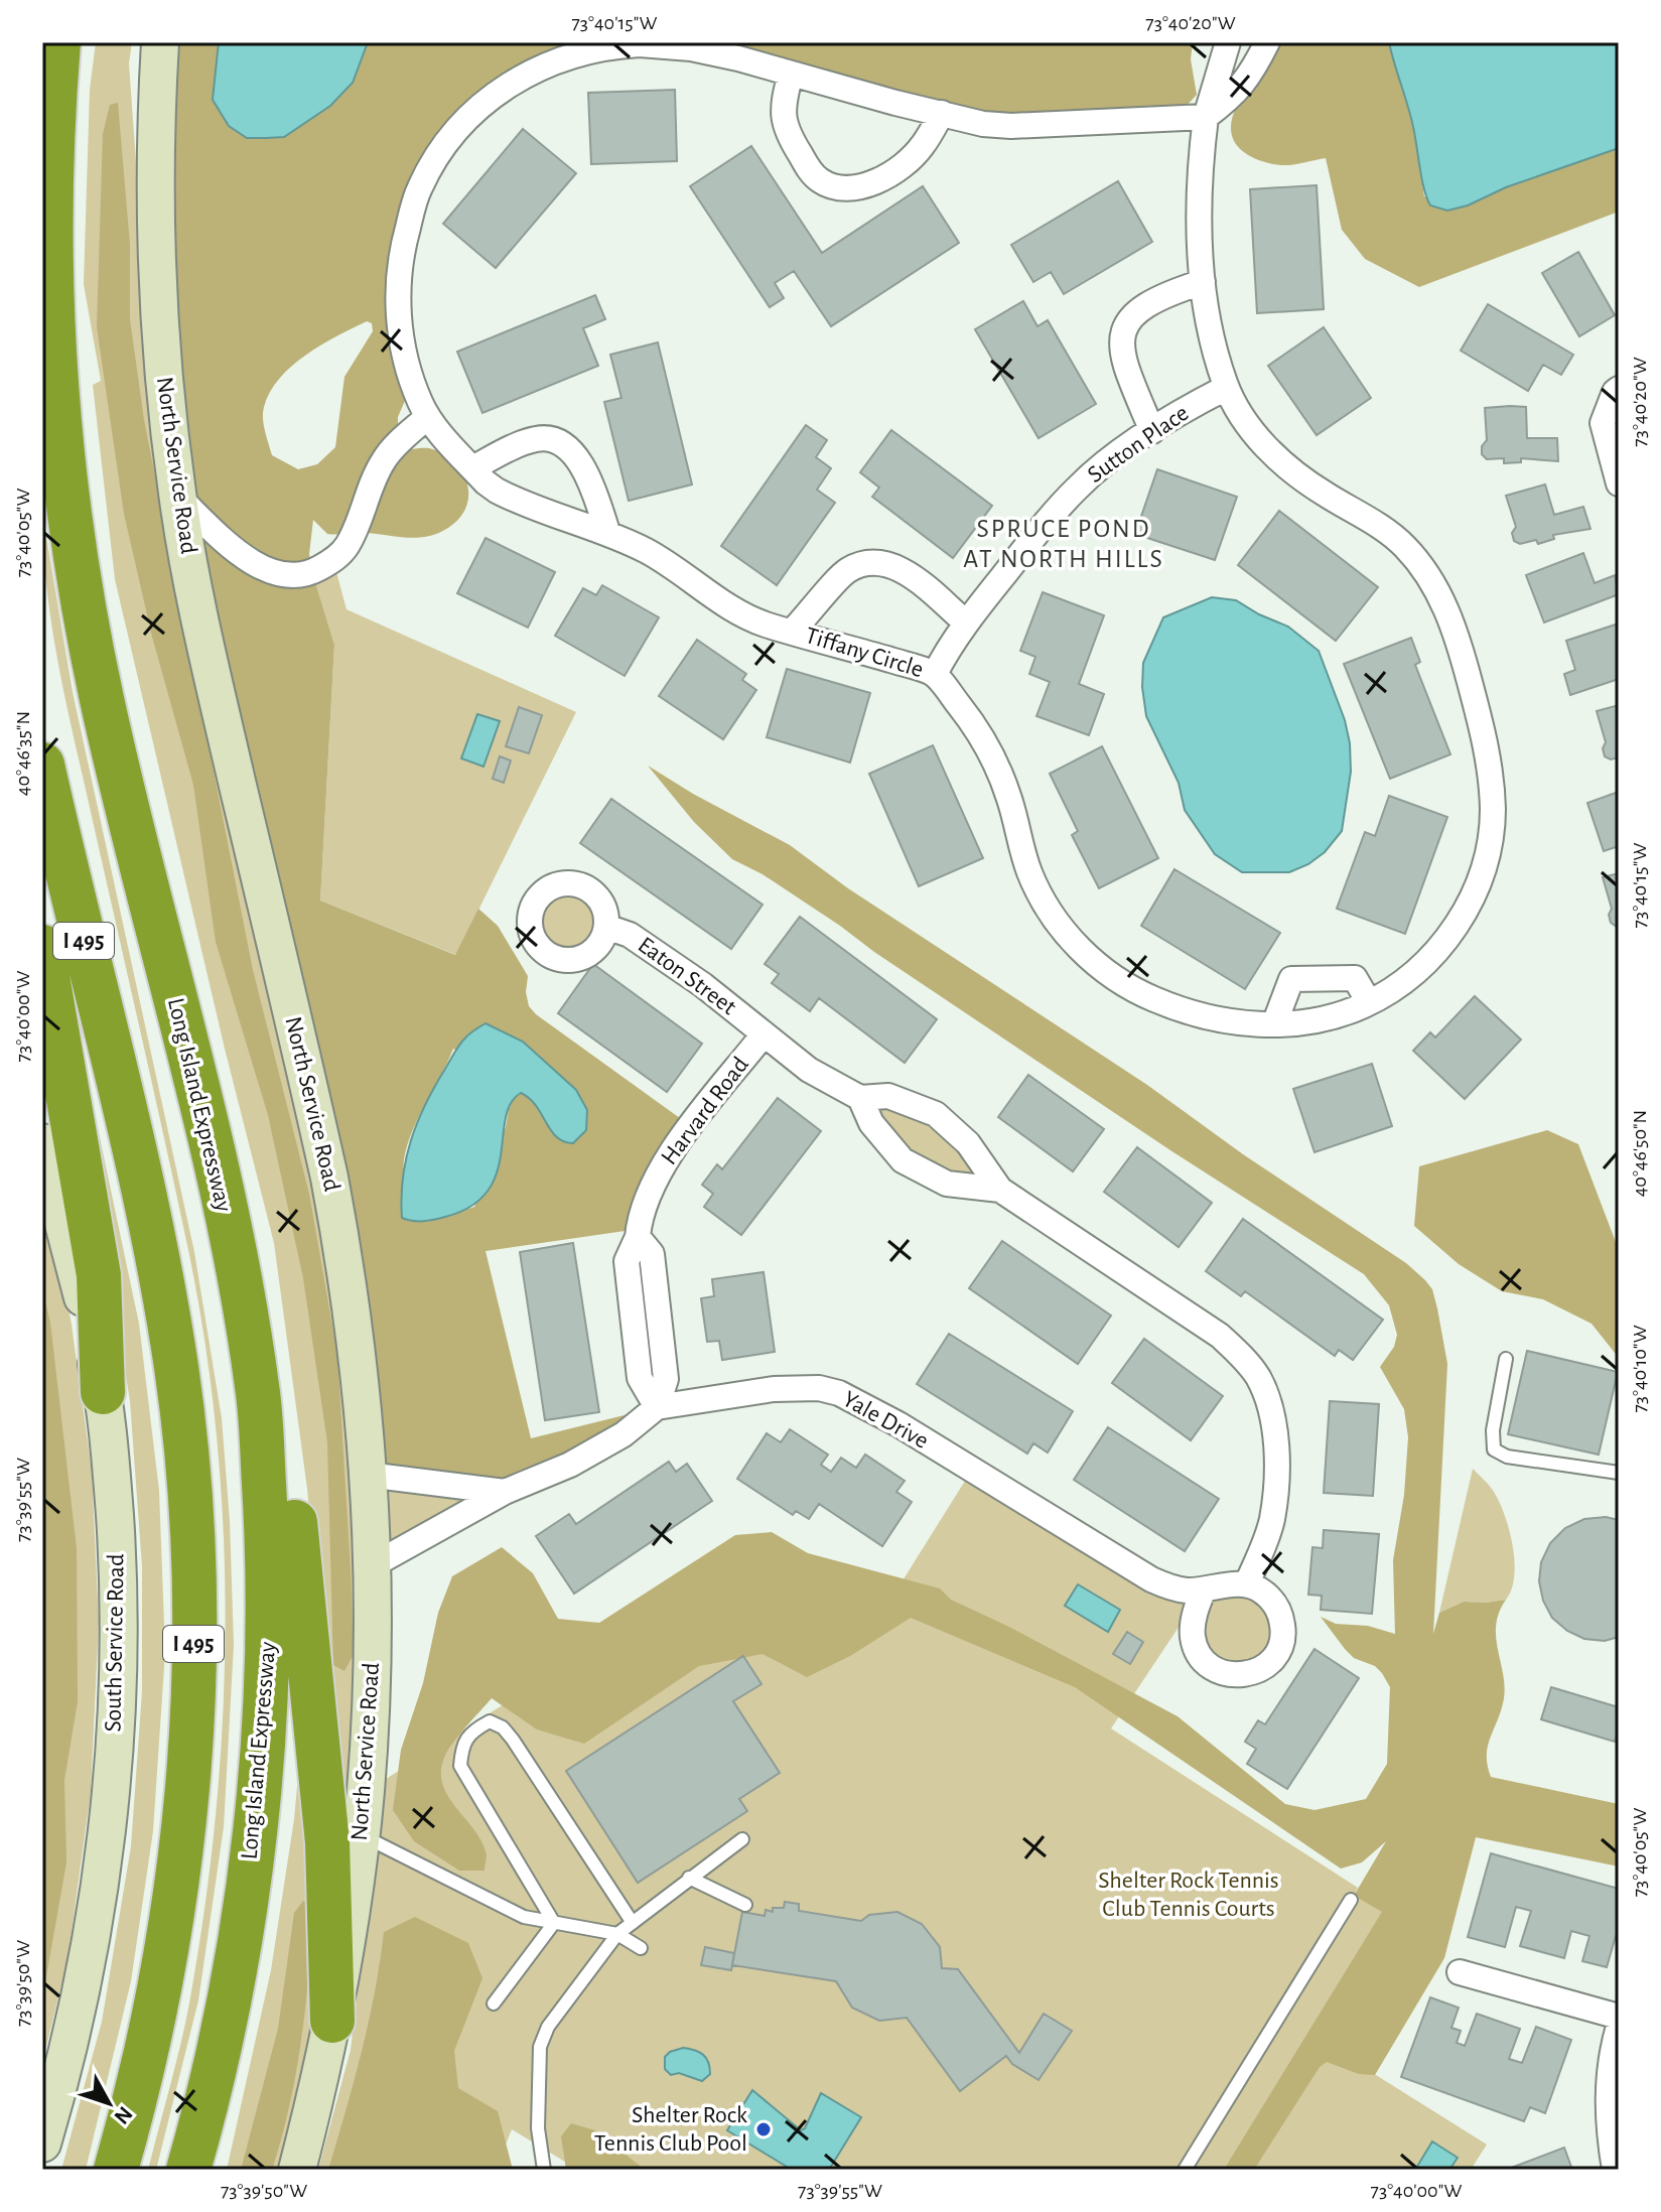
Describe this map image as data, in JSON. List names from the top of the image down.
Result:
{
  "streets": {
    "highway": ["I 495", "Long Island Expressway"],
    "main road": ["North Service Road", "South Service Road"],
    "street": [
      "Sutton Place",
      "Tiffany Circle",
      "Eaton Street",
      "Harvard Road",
      "Yale Drive"
    ]
  },
  "crossings": [
    ["Sutton Place", "Tiffany Circle"],
    ["Eaton Street", "Harvard Road"],
    ["Harvard Road", "Yale Drive"]
  ],
  "districts": ["SPRUCE POND AT NORTH HILLS"],
  "parks": ["Shelter Rock Tennis Club Tennis Courts"],
  "places": ["Shelter Rock Tennis Club Pool"],
  "north": "bottom right",
  "coordinates": [
    "73°40'15\"W",
    "73°40'20\"W",
    "73°40'05\"W",
    "40°46'35\"N",
    "73°40'00\"W",
    "40°46'50\"N",
    "73°40'10\"W",
    "73°39'55\"W",
    "73°39'50\"W"
  ]
}
